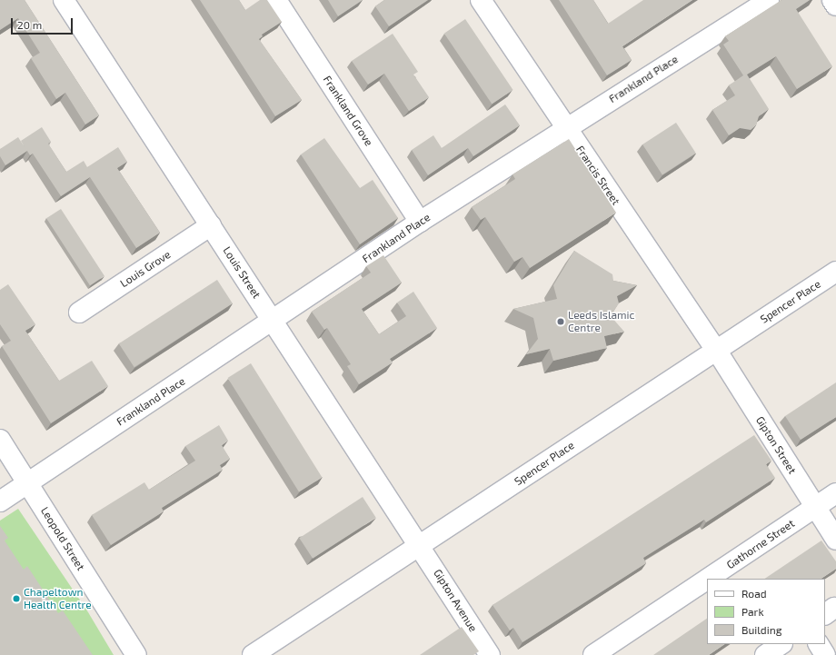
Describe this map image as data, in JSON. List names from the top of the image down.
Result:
{
  "streets": {
    "street": [
      "Frankland Place",
      "Frankland Grove",
      "Francis Street",
      "Louis Grove",
      "Louis Street",
      "Spencer Place",
      "Gipton Street",
      "Leopold Street",
      "Gathorne Street",
      "Gipton Avenue"
    ]
  },
  "crossings": [
    ["Frankland Place", "Frankland Grove"],
    ["Frankland Place", "Francis Street"],
    ["Frankland Place", "Louis Street"],
    ["Frankland Place", "Leopold Street"],
    ["Francis Street", "Spencer Place"],
    ["Francis Street", "Gipton Street"],
    ["Louis Grove", "Louis Street"],
    ["Louis Street", "Spencer Place"],
    ["Louis Street", "Gipton Avenue"],
    ["Spencer Place", "Gipton Street"],
    ["Spencer Place", "Gipton Avenue"],
    ["Gipton Street", "Gathorne Street"]
  ],
  "places": ["Leeds Islamic Centre", "Chapeltown Health Centre"],
  "legend": ["Road", "Park", "Building"],
  "scale_bar": "20 m"
}
